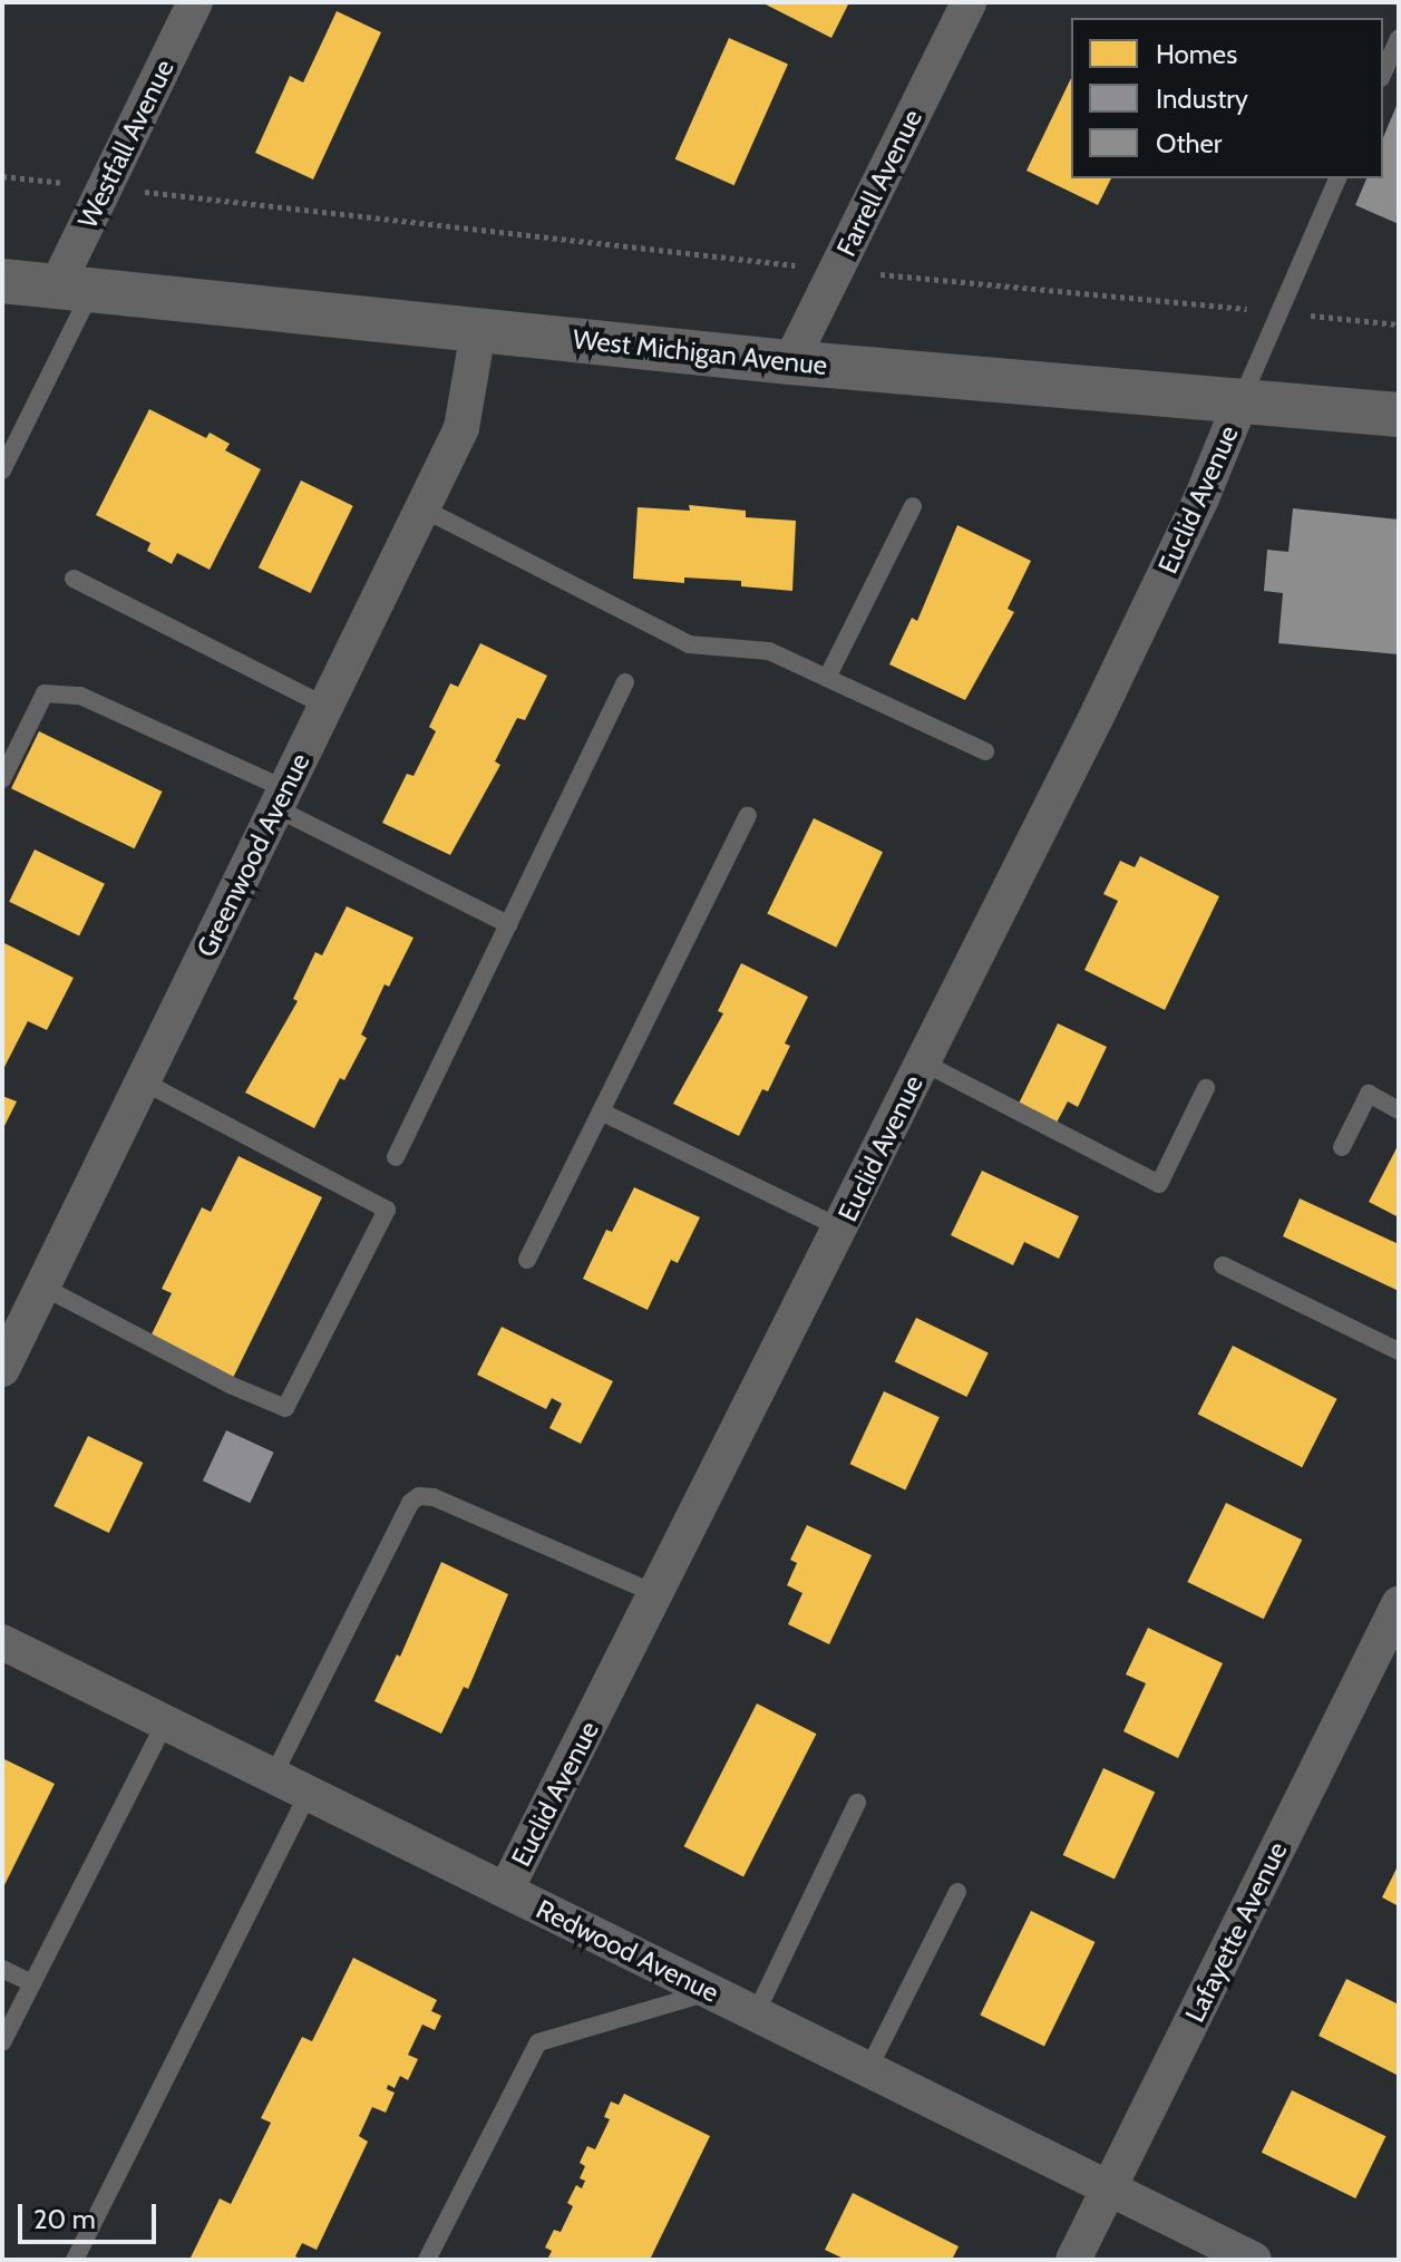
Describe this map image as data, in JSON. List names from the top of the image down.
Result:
{
  "streets": {
    "street": [
      "Westfall Avenue",
      "Farrell Avenue",
      "West Michigan Avenue",
      "Euclid Avenue",
      "Greenwood Avenue",
      "Lafayette Avenue",
      "Redwood Avenue"
    ]
  },
  "crossings": [
    ["Westfall Avenue", "West Michigan Avenue"],
    ["Farrell Avenue", "West Michigan Avenue"],
    ["West Michigan Avenue", "Euclid Avenue"],
    ["West Michigan Avenue", "Greenwood Avenue"],
    ["Euclid Avenue", "Redwood Avenue"],
    ["Lafayette Avenue", "Redwood Avenue"]
  ],
  "legend": ["Homes", "Industry", "Other"],
  "scale_bar": "20 m"
}
